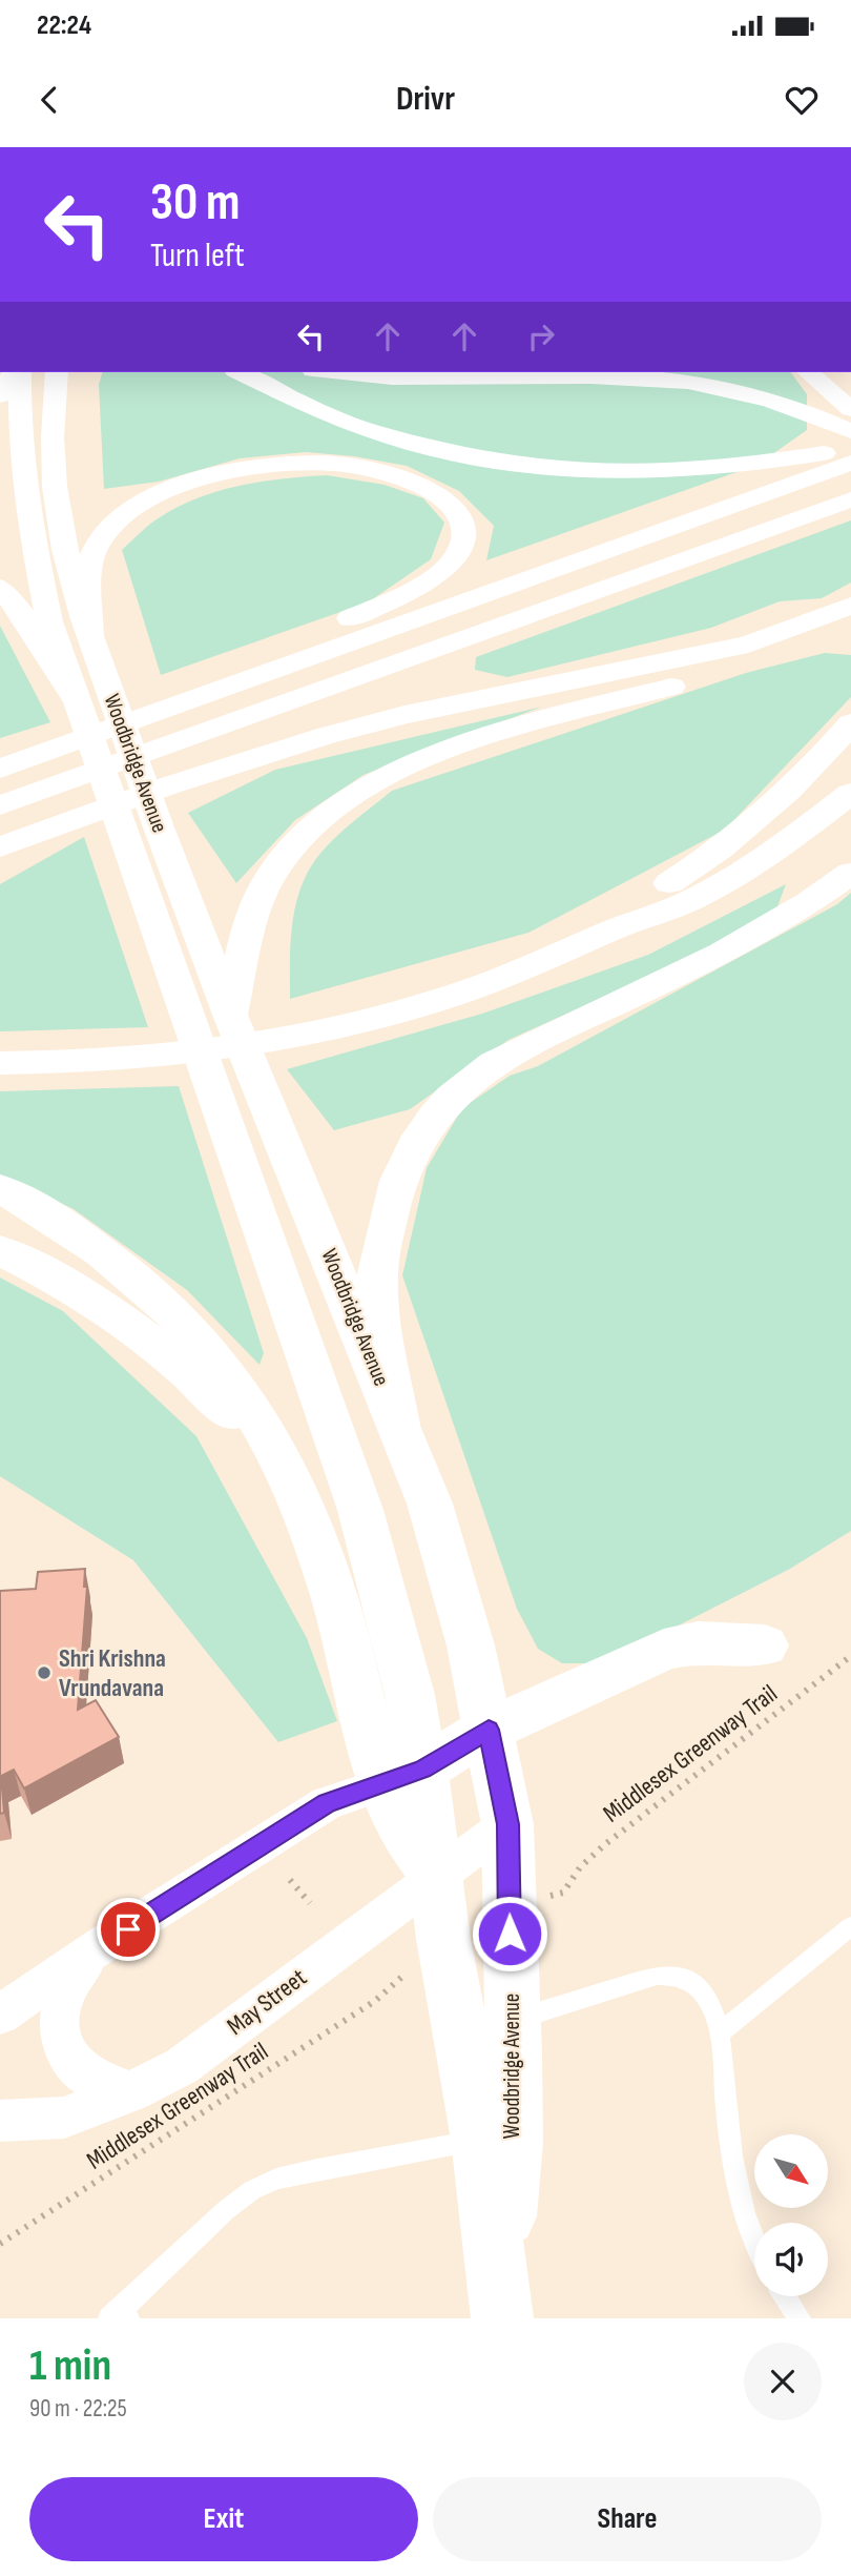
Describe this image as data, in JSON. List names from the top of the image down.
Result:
{
  "streets": {
    "main road": ["Woodbridge Avenue"],
    "street": ["May Street"],
    "path": ["Middlesex Greenway Trail"]
  },
  "crossings": [
    ["Woodbridge Avenue", "May Street"]
  ],
  "places": ["Shri Krishna Vrundavana"],
  "north": "bottom right",
  "page": {
    "status": "22:24",
    "header": "Drivr",
    "turn": ["30 m", "Turn left"],
    "heading": ["1 min", "90 m · 22:25"],
    "buttons": ["Exit", "Share"]
  }
}
